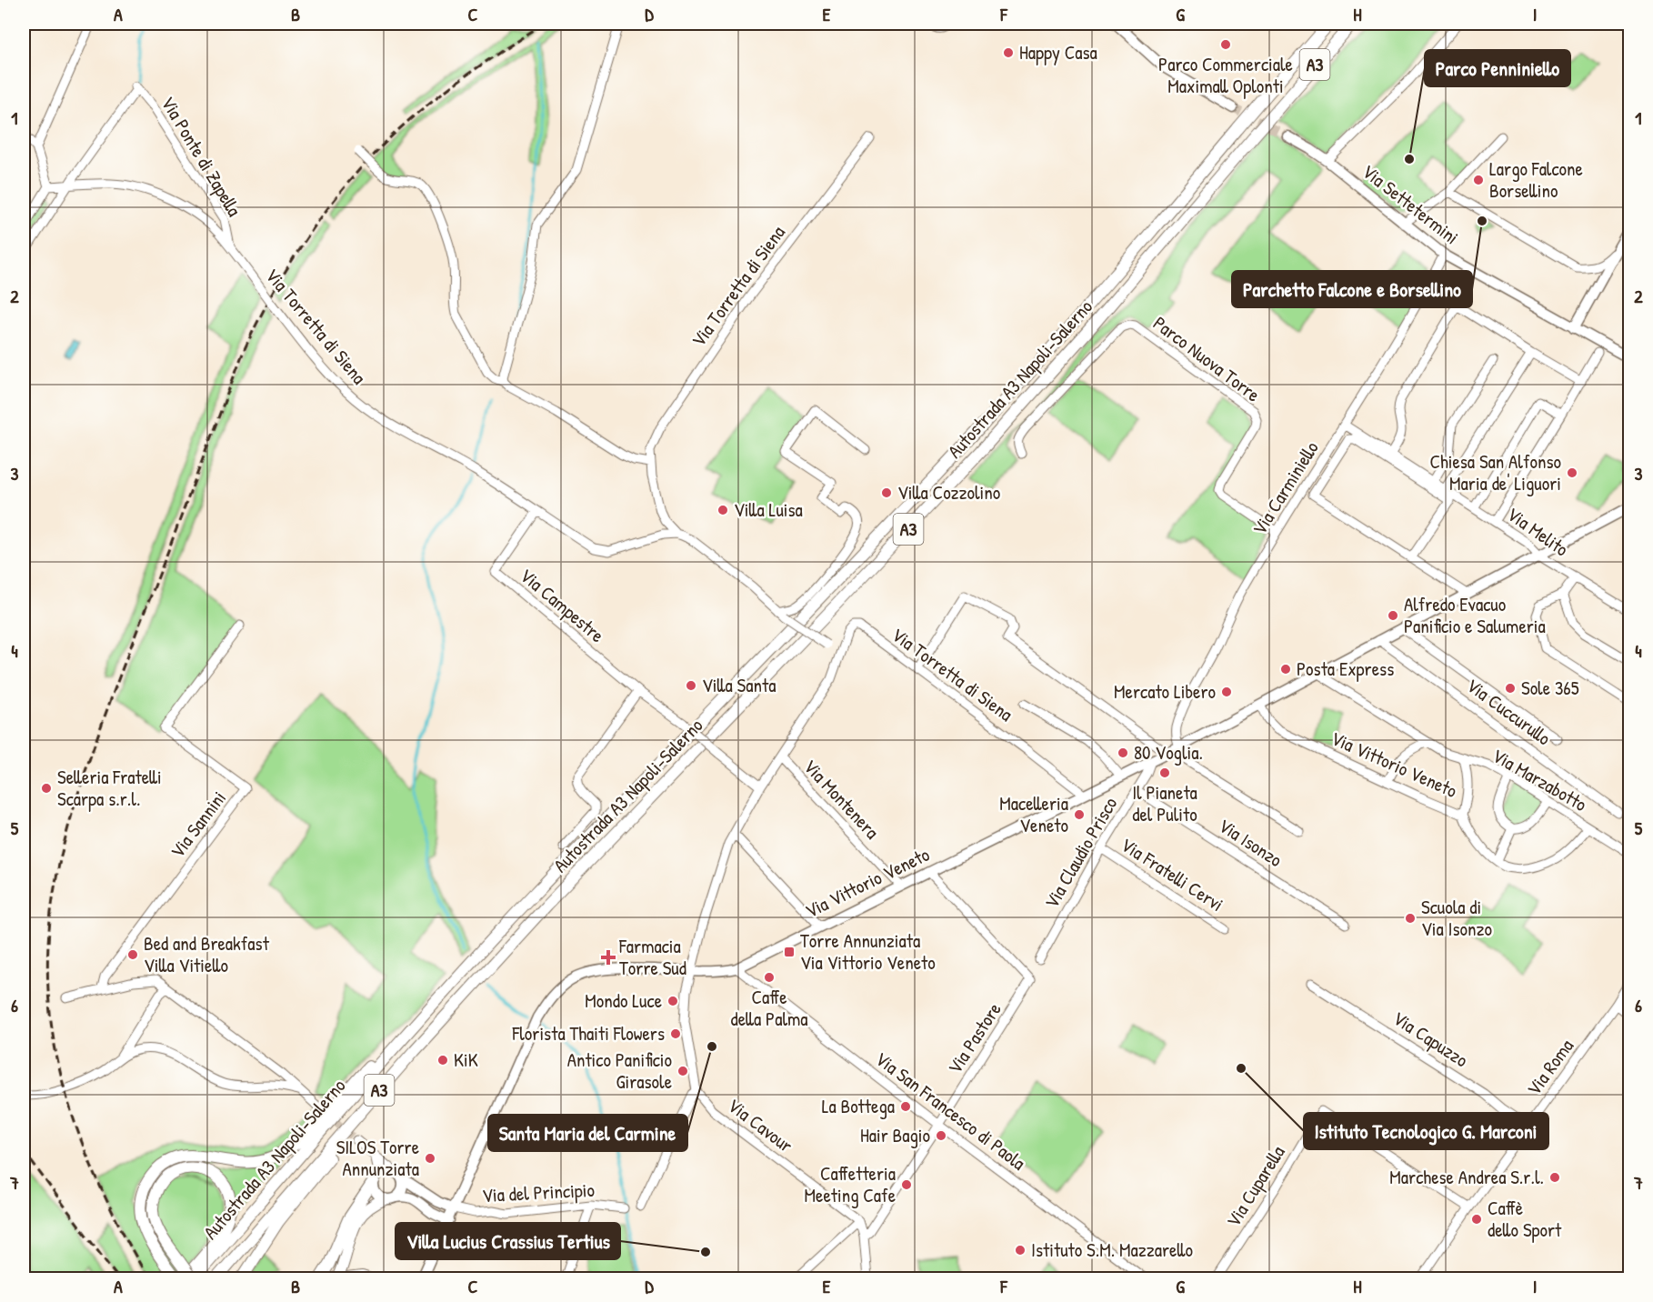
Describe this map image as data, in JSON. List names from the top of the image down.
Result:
{
  "streets": {
    "highway": ["A3", "Autostrada A3 Napoli-Salerno"],
    "main road": ["Via Settetermini", "Via Vittorio Veneto"],
    "street": [
      "Via Ponte di Zapella",
      "Via Torretta di Siena",
      "Parco Nuova Torre",
      "Via Carminiello",
      "Via Melito",
      "Via Campestre",
      "Via Cuccurullo",
      "Via Marzabotto",
      "Via Montenera",
      "Via Sannini",
      "Via Isonzo",
      "Via Claudio Prisco",
      "Via Fratelli Cervi",
      "Via Pastore",
      "Via Capuzzo",
      "Via Roma",
      "Via San Francesco di Paola",
      "Via Cavour",
      "Via Cuparella",
      "Via del Principio"
    ]
  },
  "crossings": [
    ["Via Ponte di Zapella", "Via Torretta di Siena"],
    ["Via Settetermini", "Via Carminiello"],
    ["Via Torretta di Siena", "Via Campestre"],
    ["Via Torretta di Siena", "Via Vittorio Veneto"],
    ["Parco Nuova Torre", "Via Carminiello"],
    ["Via Carminiello", "Via Melito"],
    ["Via Carminiello", "Via Vittorio Veneto"],
    ["Via Melito", "Via Vittorio Veneto"],
    ["Via Cuccurullo", "Via Vittorio Veneto"],
    ["Via Vittorio Veneto", "Via Marzabotto"],
    ["Via Vittorio Veneto", "Via Montenera"],
    ["Via Vittorio Veneto", "Via Claudio Prisco"],
    ["Via Vittorio Veneto", "Via Pastore"],
    ["Via Vittorio Veneto", "Via San Francesco di Paola"],
    ["Via Vittorio Veneto", "Via del Principio"],
    ["Via Isonzo", "Via Claudio Prisco"],
    ["Via Claudio Prisco", "Via Fratelli Cervi"],
    ["Via Pastore", "Via San Francesco di Paola"],
    ["Via Capuzzo", "Via Roma"],
    ["Via Roma", "Via Cuparella"]
  ],
  "places": {
    "other": [
      "Parco Commerciale Maximall Oplonti",
      "Happy Casa",
      "Parco Penniniello",
      "Largo Falcone Borsellino",
      "Parchetto Falcone e Borsellino",
      "Chiesa San Alfonso Maria de' Liguori",
      "Villa Cozzolino",
      "Villa Luisa",
      "Alfredo Evacuo Panificio e Salumeria",
      "Posta Express",
      "Villa Santa",
      "Sole 365",
      "Mercato Libero",
      "80 Voglia.",
      "Il Pianeta del Pulito",
      "Selleria Fratelli Scarpa s.r.l.",
      "Macelleria Veneto",
      "Scuola di Via Isonzo",
      "Bed and Breakfast Villa Vitiello",
      "Caffe della Palma",
      "Mondo Luce",
      "Florista Thaiti Flowers",
      "Santa Maria del Carmine",
      "KiK",
      "Istituto Tecnologico G. Marconi",
      "Antico Panificio Girasole",
      "La Bottega",
      "Hair Bagio",
      "SILOS Torre Annunziata",
      "Marchese Andrea S.r.l.",
      "Caffetteria Meeting Cafe",
      "Caffè dello Sport",
      "Istituto S.M. Mazzarello",
      "Villa Lucius Crassius Tertius"
    ],
    "transit": ["Torre Annunziata Via Vittorio Veneto"],
    "health": ["Farmacia Torre Sud"]
  },
  "grid": {
    "columns": [
      "A",
      "B",
      "C",
      "D",
      "E",
      "F",
      "G",
      "H",
      "I"
    ],
    "rows": [
      "1",
      "2",
      "3",
      "4",
      "5",
      "6",
      "7"
    ]
  }
}
